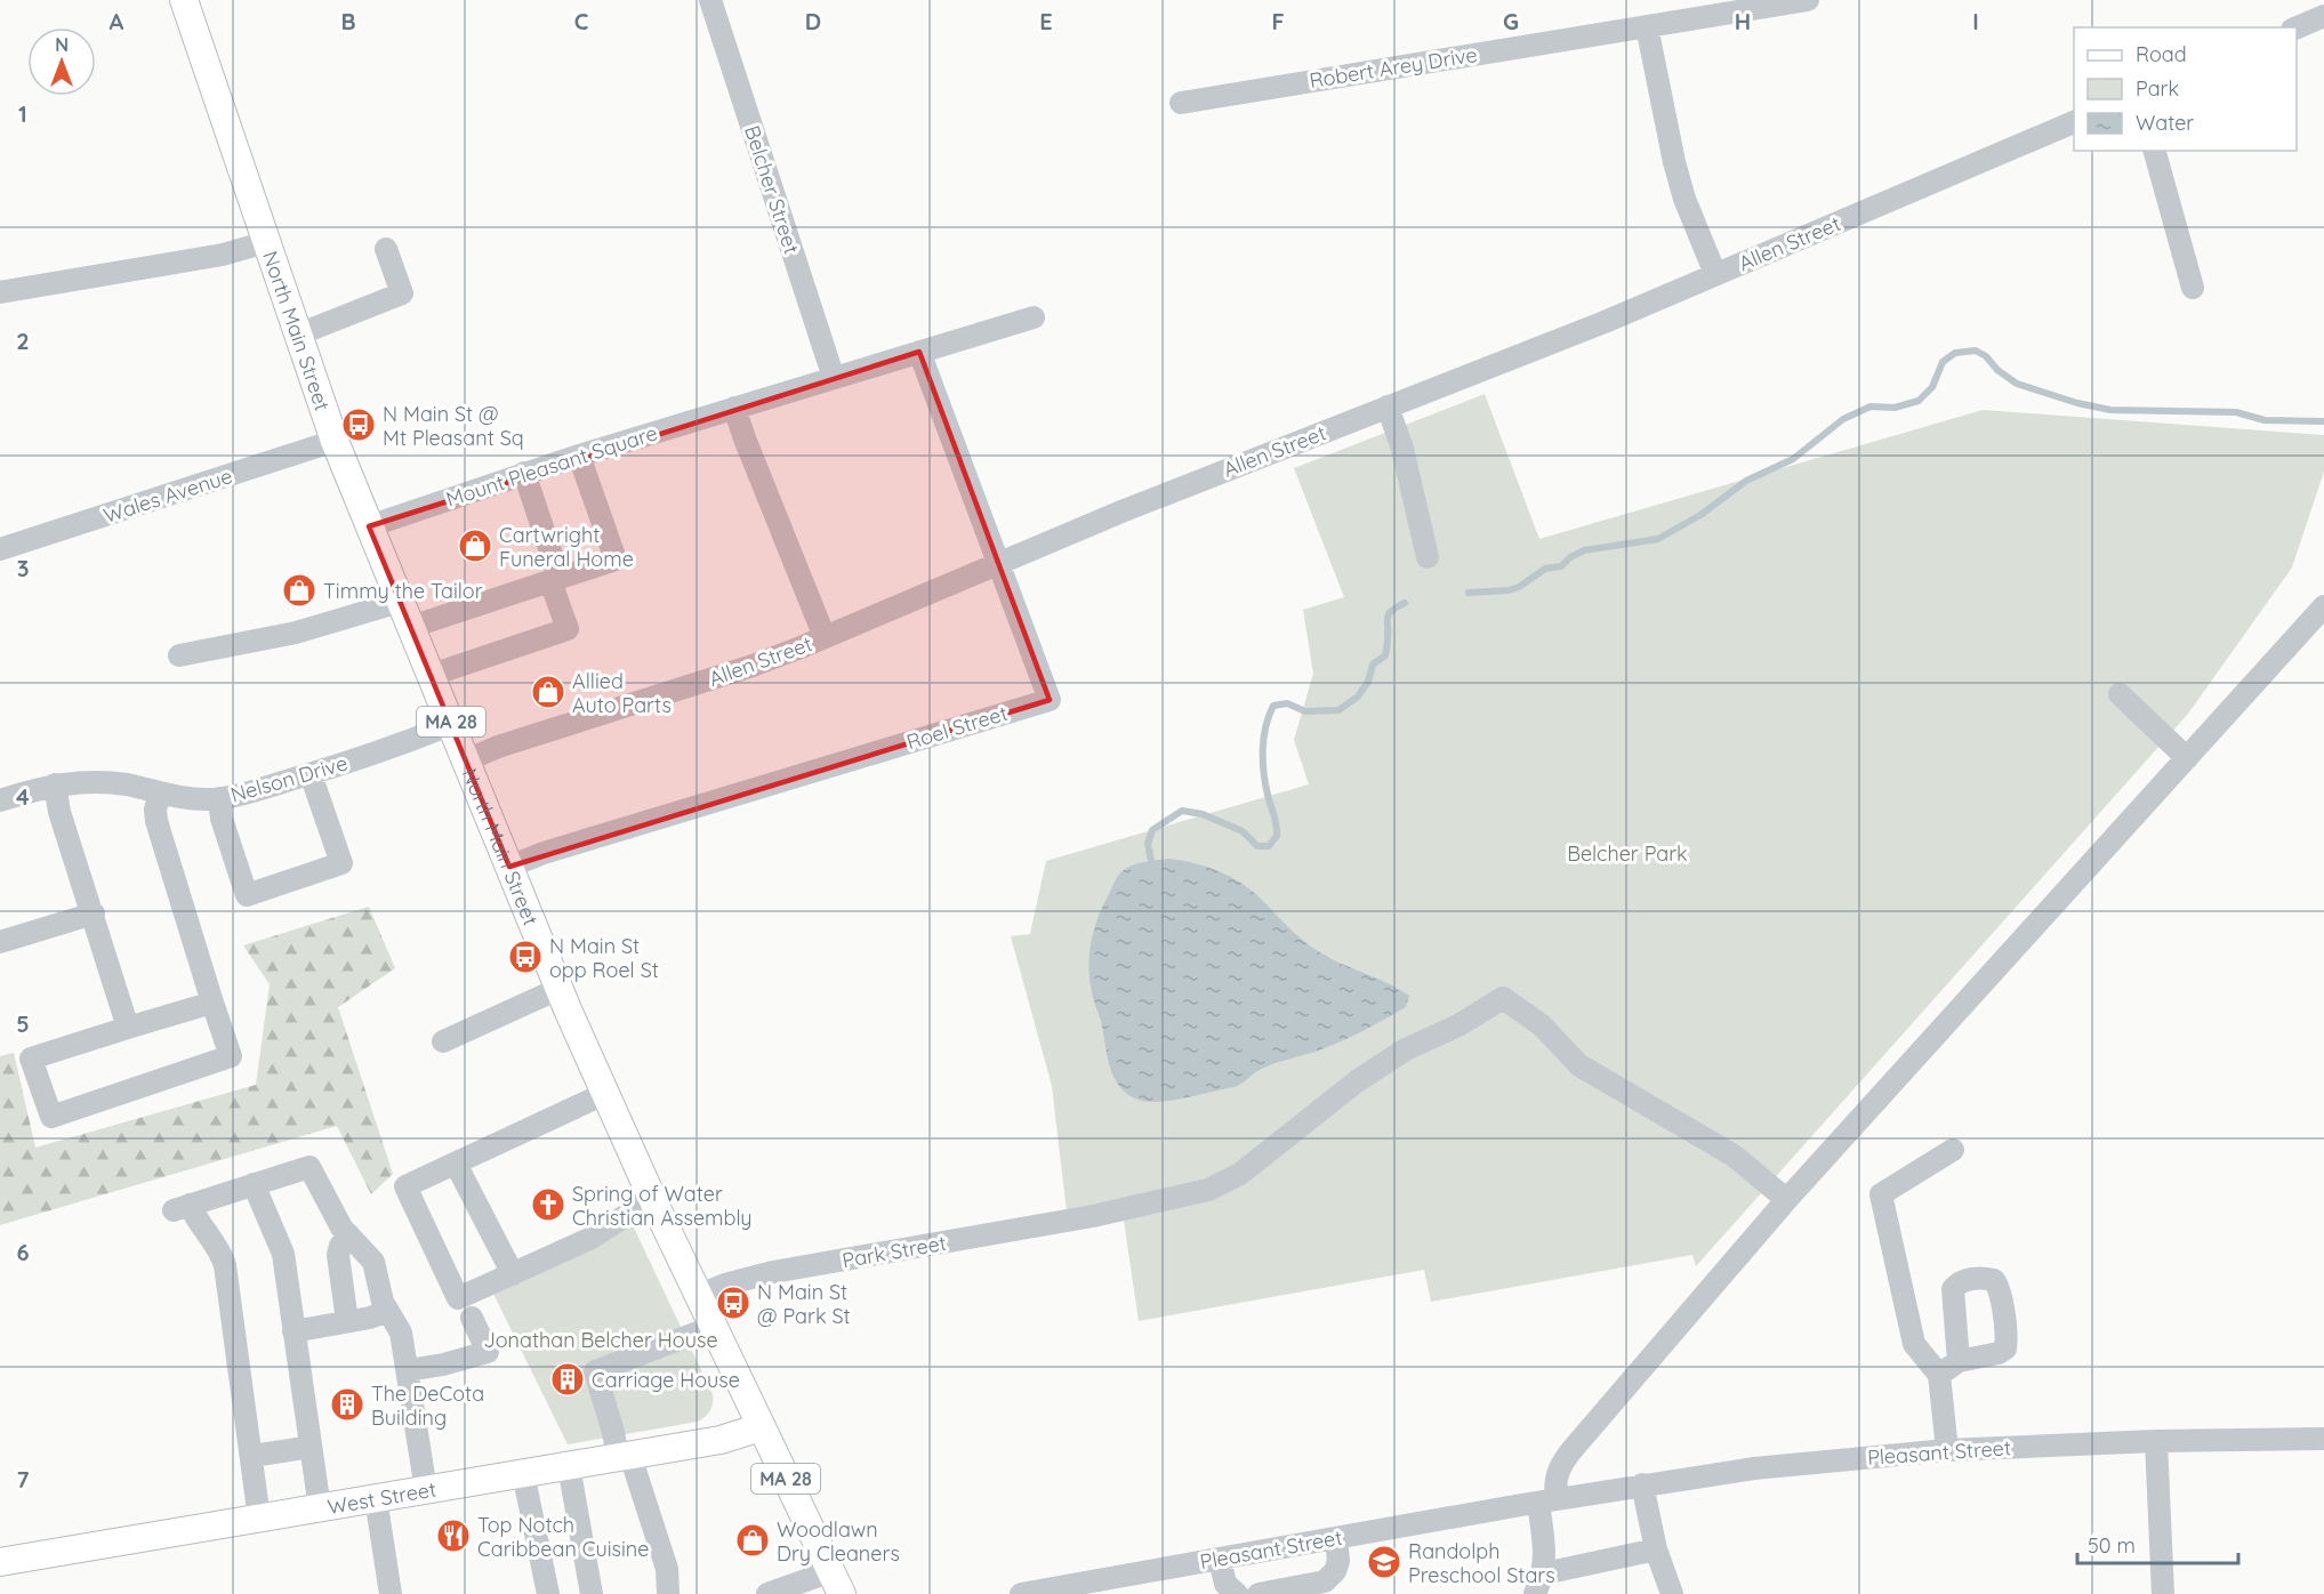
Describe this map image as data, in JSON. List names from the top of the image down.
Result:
{
  "streets": {
    "main road": ["North Main Street", "MA 28", "West Street"],
    "street": [
      "Robert Arey Drive",
      "Belcher Street",
      "Allen Street",
      "Mount Pleasant Square",
      "Wales Avenue",
      "Roel Street",
      "Nelson Drive",
      "Park Street",
      "Pleasant Street"
    ]
  },
  "crossings": [
    ["Belcher Street", "Mount Pleasant Square"],
    ["Allen Street", "North Main Street"],
    ["Allen Street", "Roel Street"],
    ["North Main Street", "Mount Pleasant Square"],
    ["North Main Street", "Wales Avenue"],
    ["North Main Street", "Roel Street"],
    ["North Main Street", "Nelson Drive"],
    ["North Main Street", "Park Street"],
    ["North Main Street", "West Street"],
    ["Mount Pleasant Square", "Roel Street"]
  ],
  "parks": ["Belcher Park", "Jonathan Belcher House"],
  "places": {
    "bus stop": ["N Main St @ Mt Pleasant Sq", "N Main St opp Roel St", "N Main St @ Park St"],
    "shop": [
      "Cartwright Funeral Home",
      "Timmy the Tailor",
      "Allied Auto Parts",
      "Woodlawn Dry Cleaners"
    ],
    "church": ["Spring of Water Christian Assembly"],
    "building": ["Carriage House", "The DeCota Building"],
    "restaurant": ["Top Notch Caribbean Cuisine"],
    "school or university": ["Randolph Preschool Stars"]
  },
  "legend": ["Road", "Park", "Water"],
  "scale_bar": "50 m",
  "north": "top",
  "grid": {
    "columns": [
      "A",
      "B",
      "C",
      "D",
      "E",
      "F",
      "G",
      "H",
      "I"
    ],
    "rows": [
      "1",
      "2",
      "3",
      "4",
      "5",
      "6",
      "7"
    ]
  }
}
